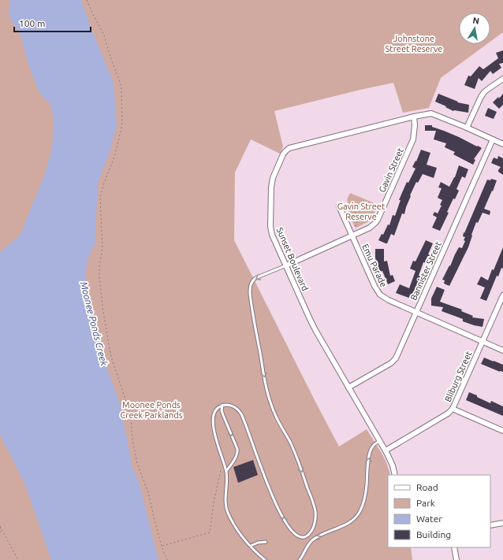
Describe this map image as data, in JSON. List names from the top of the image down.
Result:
{
  "streets": {
    "street": [
      "Gavin Street",
      "Sunset Boulevard",
      "Emu Parade",
      "Bannister Street",
      "Bliburg Street"
    ]
  },
  "crossings": [
    ["Gavin Street", "Sunset Boulevard"],
    ["Gavin Street", "Emu Parade"],
    ["Sunset Boulevard", "Bannister Street"],
    ["Sunset Boulevard", "Bliburg Street"],
    ["Emu Parade", "Bannister Street"],
    ["Emu Parade", "Bliburg Street"]
  ],
  "water": ["Moonee Ponds Creek"],
  "parks": ["Johnstone Street Reserve", "Gavin Street Reserve", "Moonee Ponds Creek Parklands"],
  "legend": [
    "Road",
    "Park",
    "Water",
    "Building"
  ],
  "scale_bar": "100 m",
  "north": "top"
}
